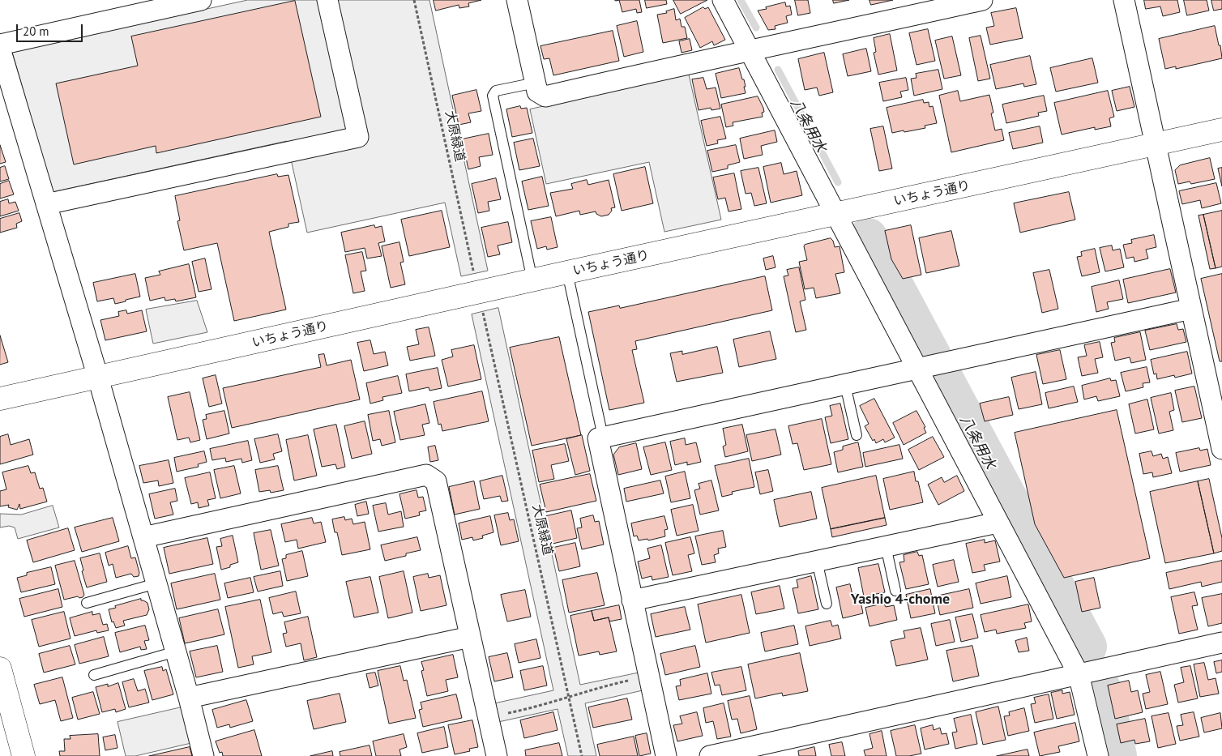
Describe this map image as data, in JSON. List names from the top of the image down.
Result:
{
  "streets": {
    "street": ["いちょう通り"],
    "path": ["大原緑道"]
  },
  "districts": ["Yashio 4-chome"],
  "water": ["八条用水"],
  "scale_bar": "20 m"
}
